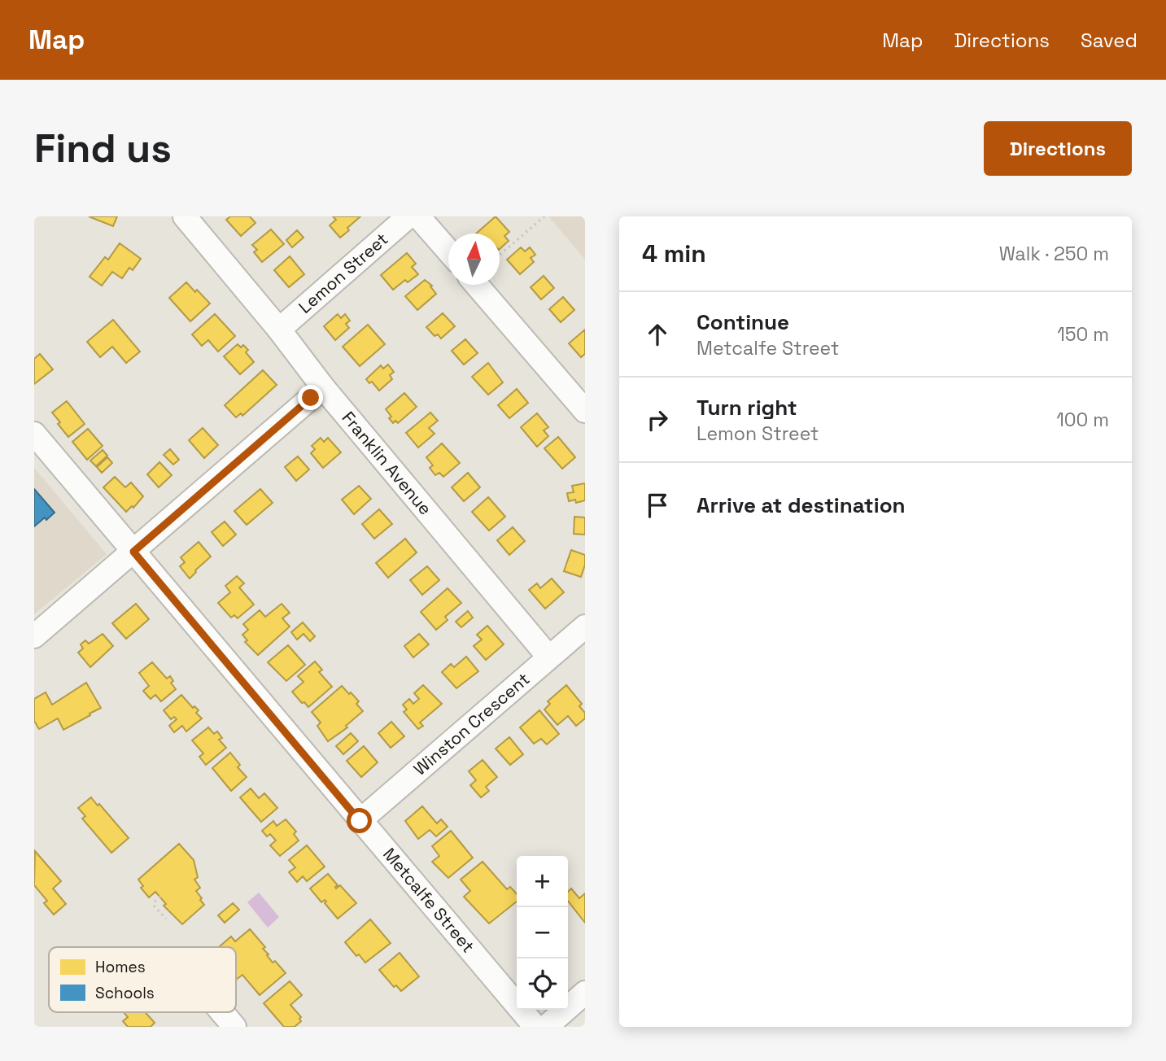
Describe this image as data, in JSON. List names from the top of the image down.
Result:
{
  "streets": {
    "street": [
      "Lemon Street",
      "Franklin Avenue",
      "Winston Crescent",
      "Metcalfe Street"
    ]
  },
  "crossings": [
    ["Lemon Street", "Franklin Avenue"],
    ["Franklin Avenue", "Winston Crescent"],
    ["Winston Crescent", "Metcalfe Street"]
  ],
  "legend": ["Homes", "Schools"],
  "north": "top",
  "page": {
    "header": "Map",
    "nav": ["Map", "Directions", "Saved"],
    "buttons": "Directions",
    "title": "Find us",
    "heading": ["4 min", "Walk · 250 m"],
    "list": [
      ["Continue", "Metcalfe Street", "150 m"],
      ["Turn right", "Lemon Street", "100 m"],
      "Arrive at destination"
    ],
    "map_buttons": ["+", "−"]
  }
}
